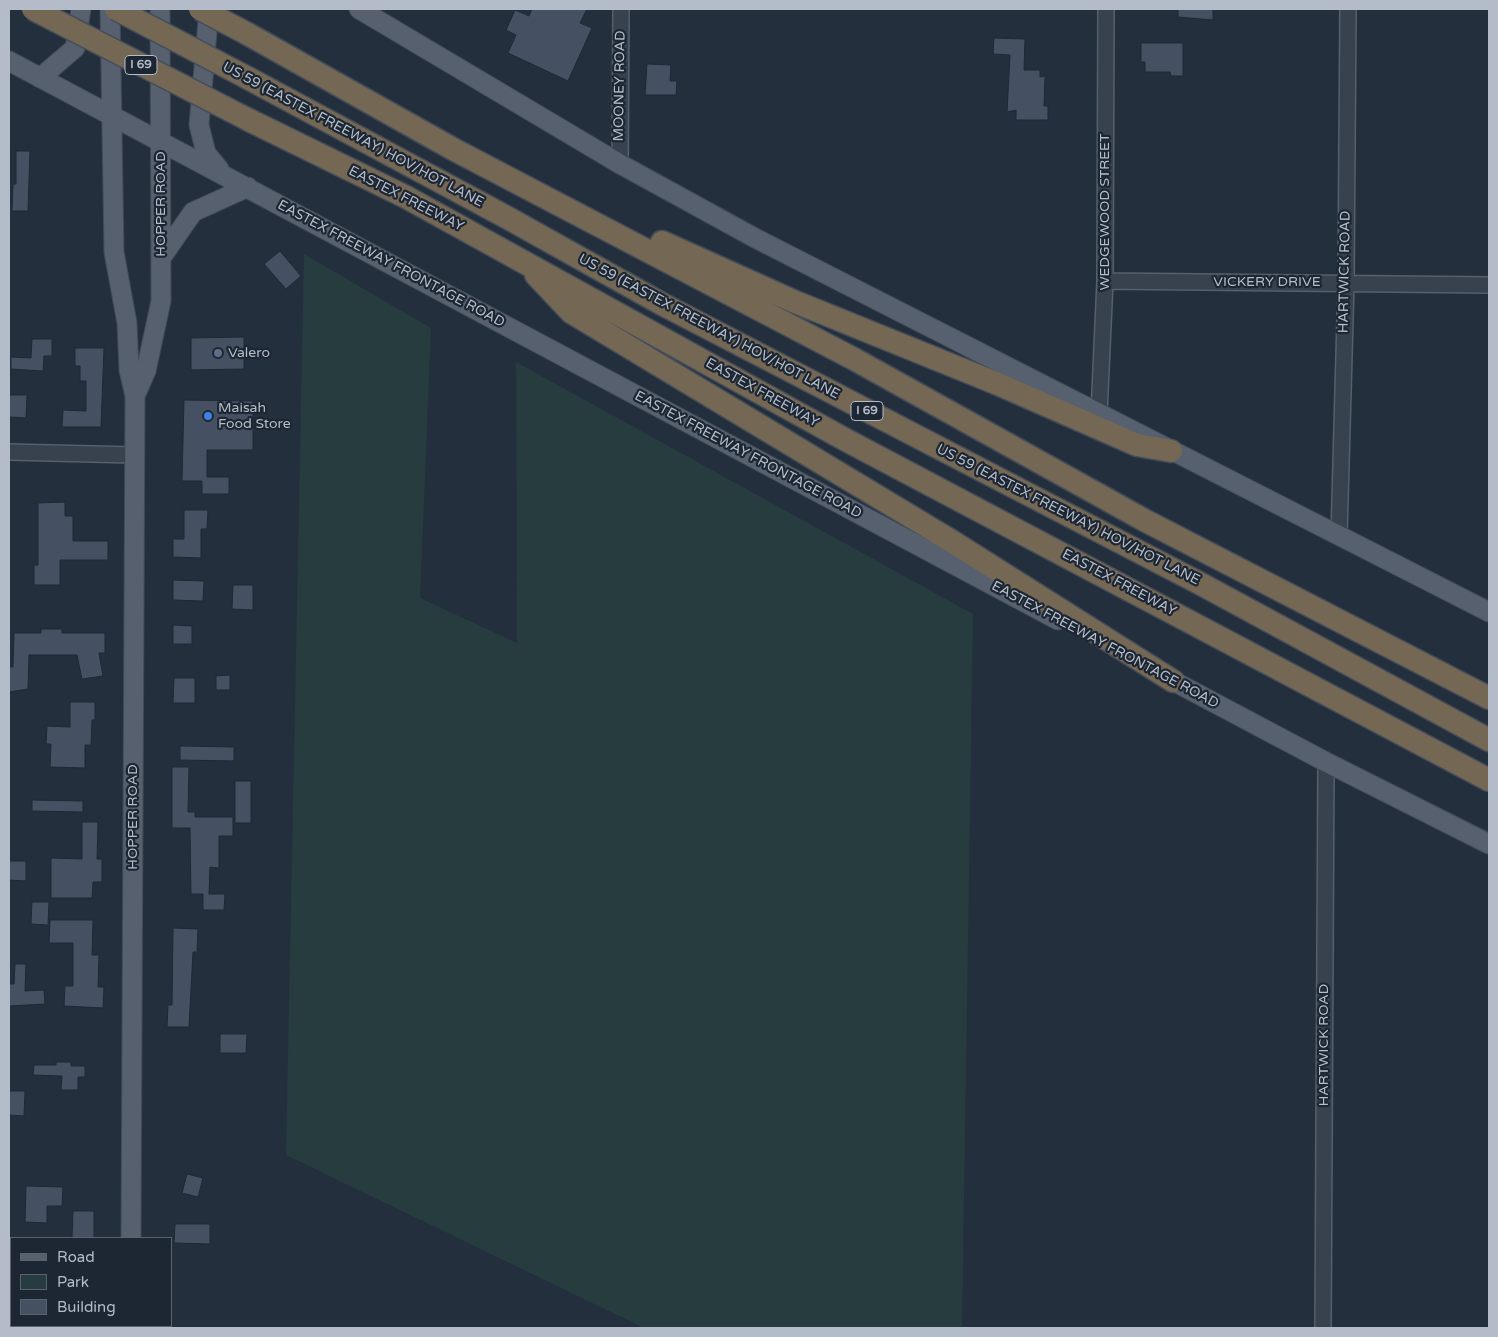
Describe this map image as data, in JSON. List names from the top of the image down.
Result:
{
  "streets": {
    "highway": ["I 69", "US 59 (EASTEX FREEWAY) HOV/HOT LANE", "EASTEX FREEWAY"],
    "main road": ["HOPPER ROAD", "EASTEX FREEWAY FRONTAGE ROAD"],
    "street": [
      "MOONEY ROAD",
      "WEDGEWOOD STREET",
      "HARTWICK ROAD",
      "VICKERY DRIVE"
    ]
  },
  "crossings": [
    ["HOPPER ROAD", "EASTEX FREEWAY FRONTAGE ROAD"],
    ["WEDGEWOOD STREET", "VICKERY DRIVE"],
    ["EASTEX FREEWAY FRONTAGE ROAD", "HARTWICK ROAD"],
    ["HARTWICK ROAD", "VICKERY DRIVE"]
  ],
  "places": ["Valero", "Maisah Food Store"],
  "legend": ["Road", "Park", "Building"]
}
